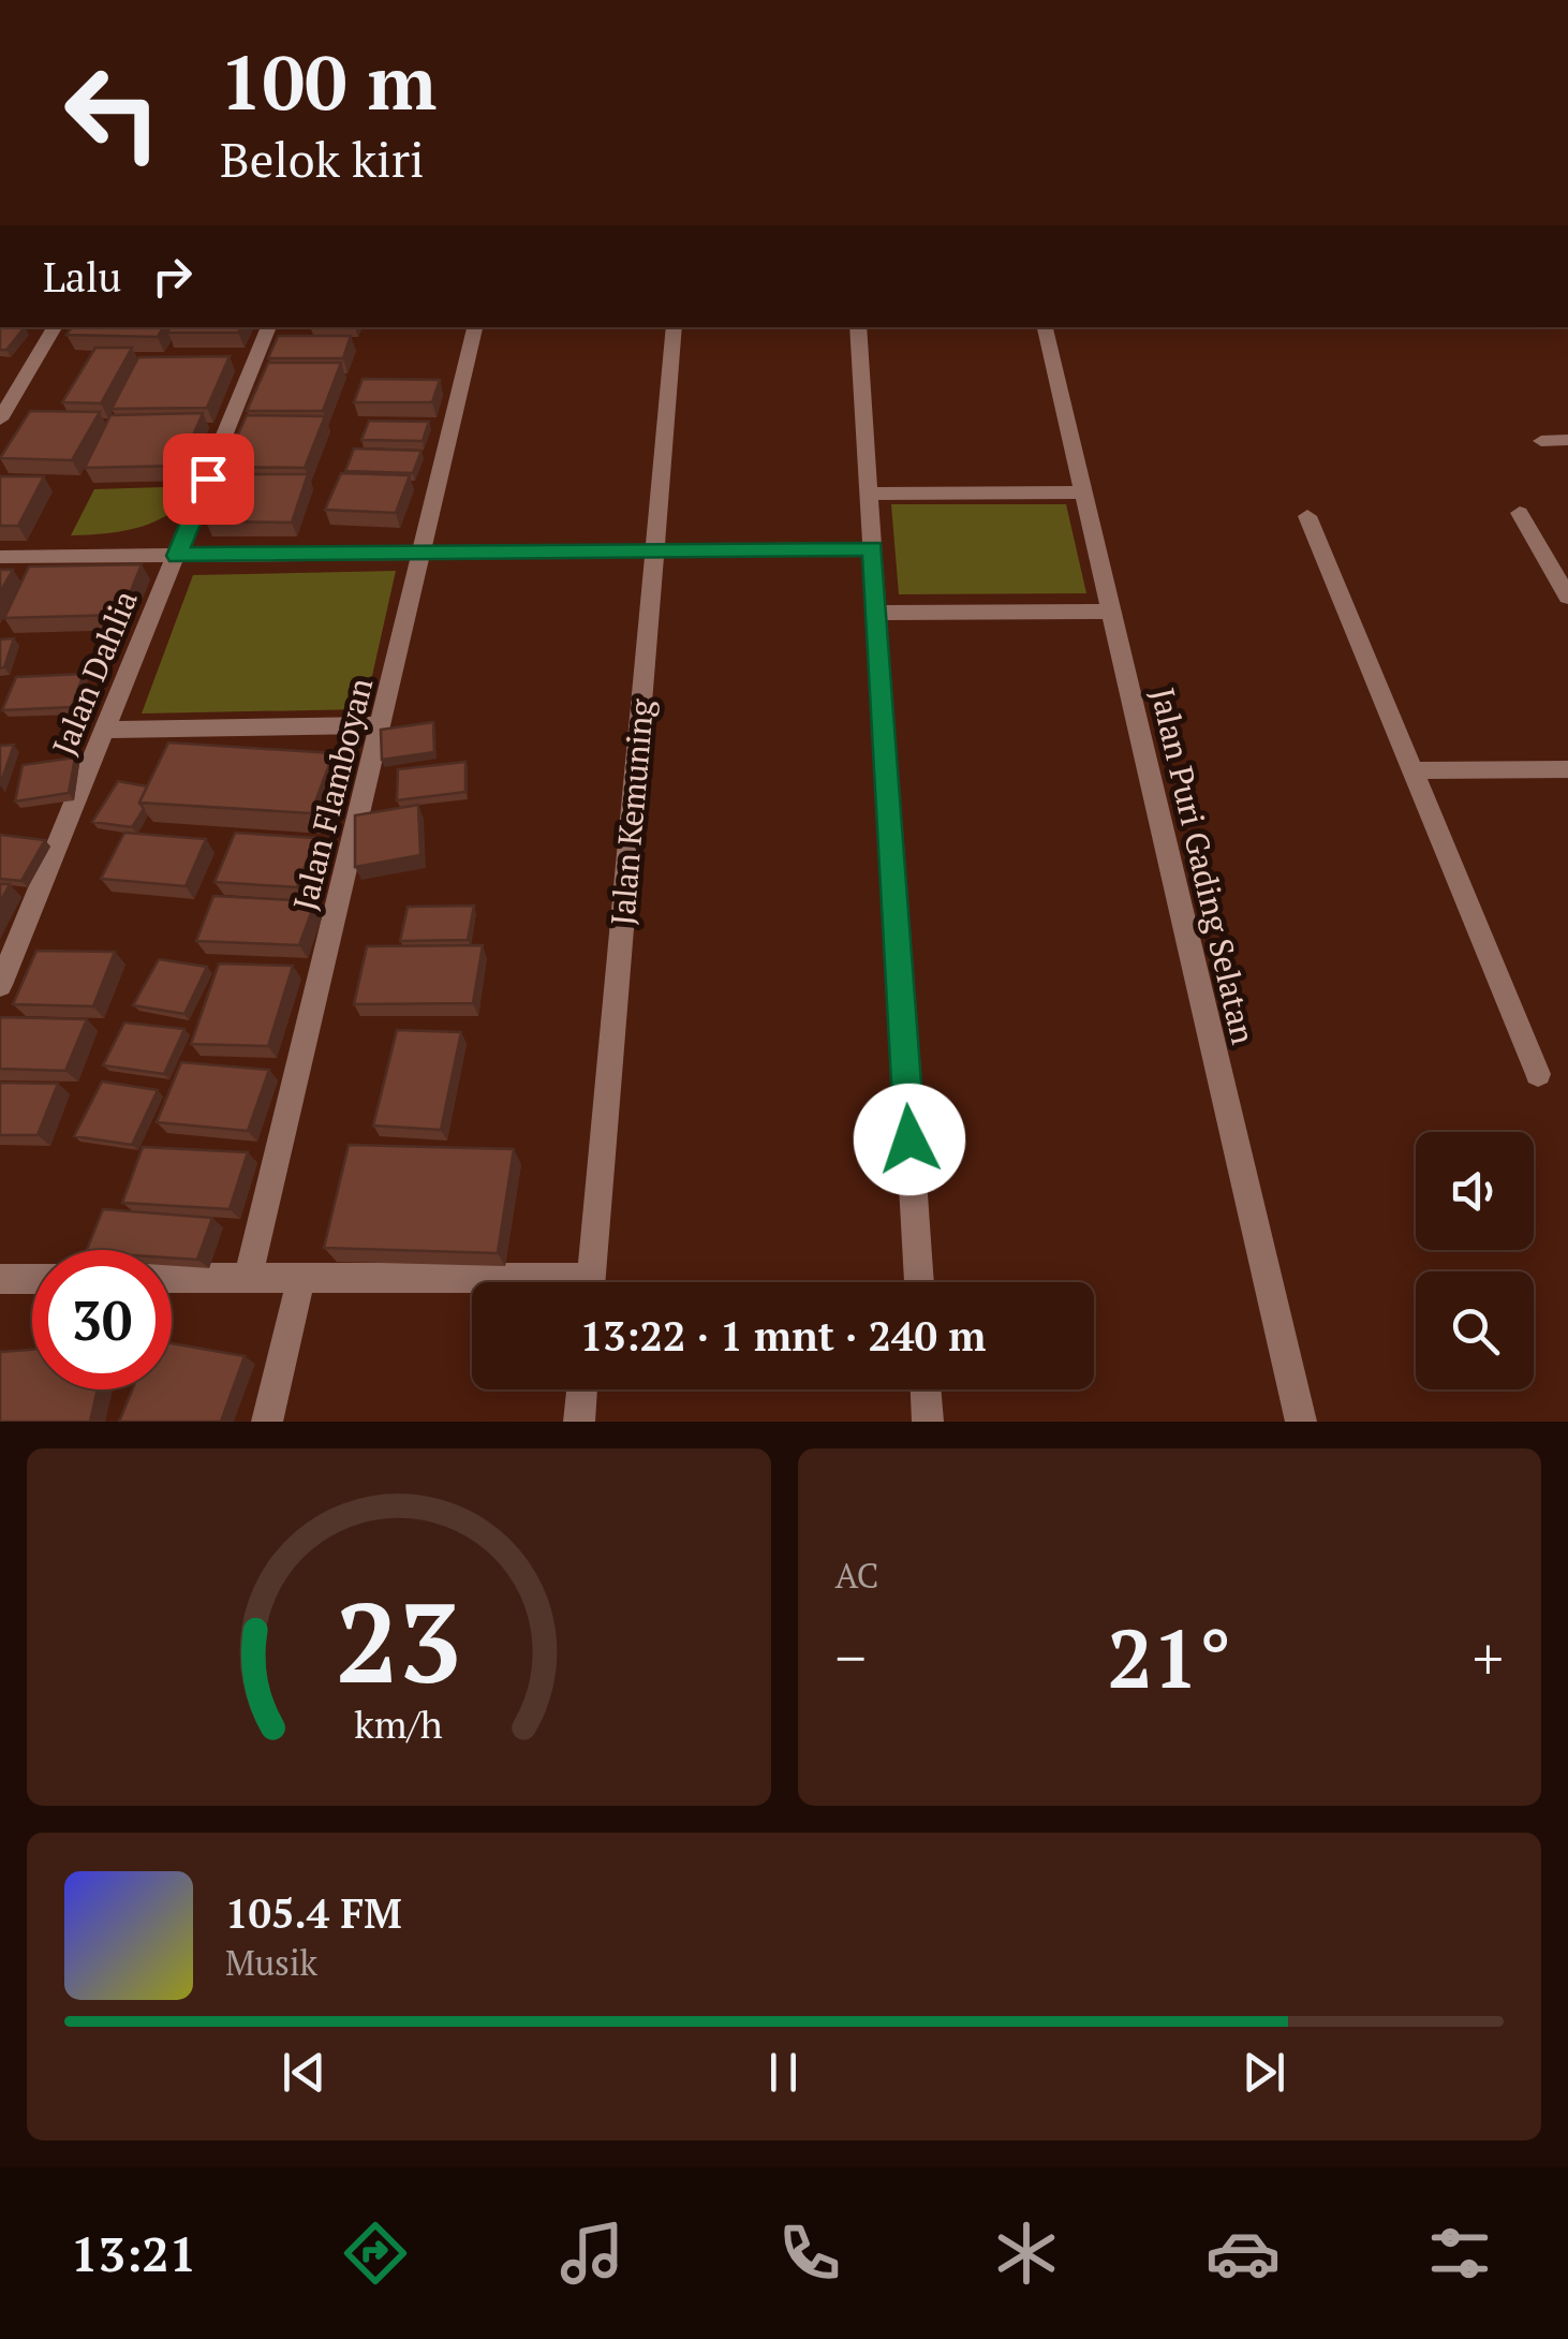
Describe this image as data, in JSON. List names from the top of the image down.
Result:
{
  "streets": {
    "street": [
      "Jalan Dahlia",
      "Jalan Flamboyan",
      "Jalan Kemuning",
      "Jalan Puri Gading Selatan"
    ]
  },
  "page": {
    "turn": ["100 m", "Belok kiri"],
    "then": "Lalu",
    "limit": "30",
    "trip": "13:22 · 1 mnt · 240 m",
    "tile": "AC",
    "heat": ["−", "21°", "+"],
    "song": ["105.4 FM", "Musik"],
    "tabs": "13:21",
    "gauge": ["23", "km/h"]
  }
}
